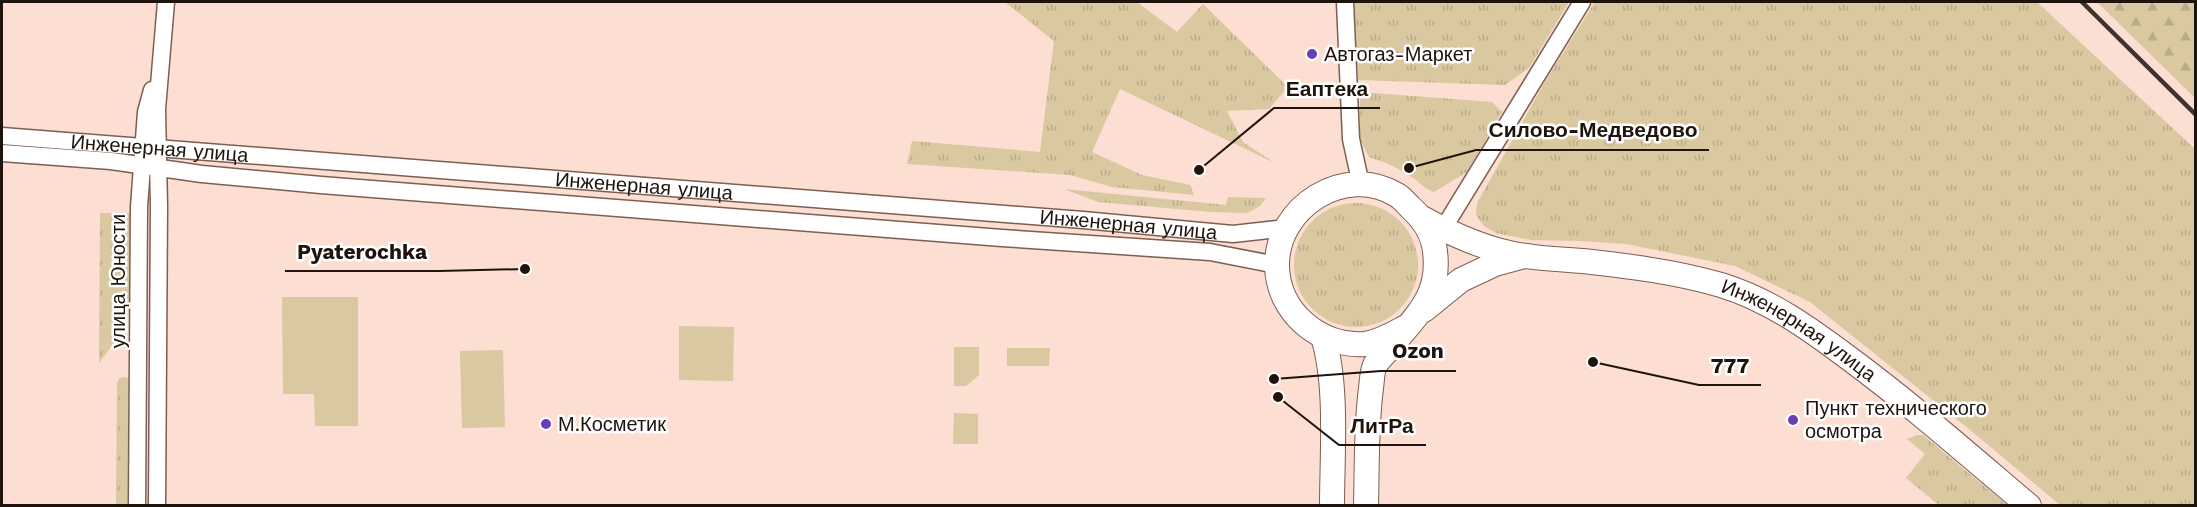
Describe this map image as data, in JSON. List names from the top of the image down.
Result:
{
  "streets": {
    "main road": ["Инженерная улица"],
    "street": ["улица Юности"]
  },
  "crossings": [
    ["Инженерная улица", "улица Юности"]
  ],
  "places": [
    "Автогаз-Маркет",
    "Силово-Медведово",
    "Еаптека",
    "Pyaterochka",
    "777",
    "Ozon",
    "ЛитРа",
    "Пункт технического осмотра",
    "М.Косметик"
  ]
}
